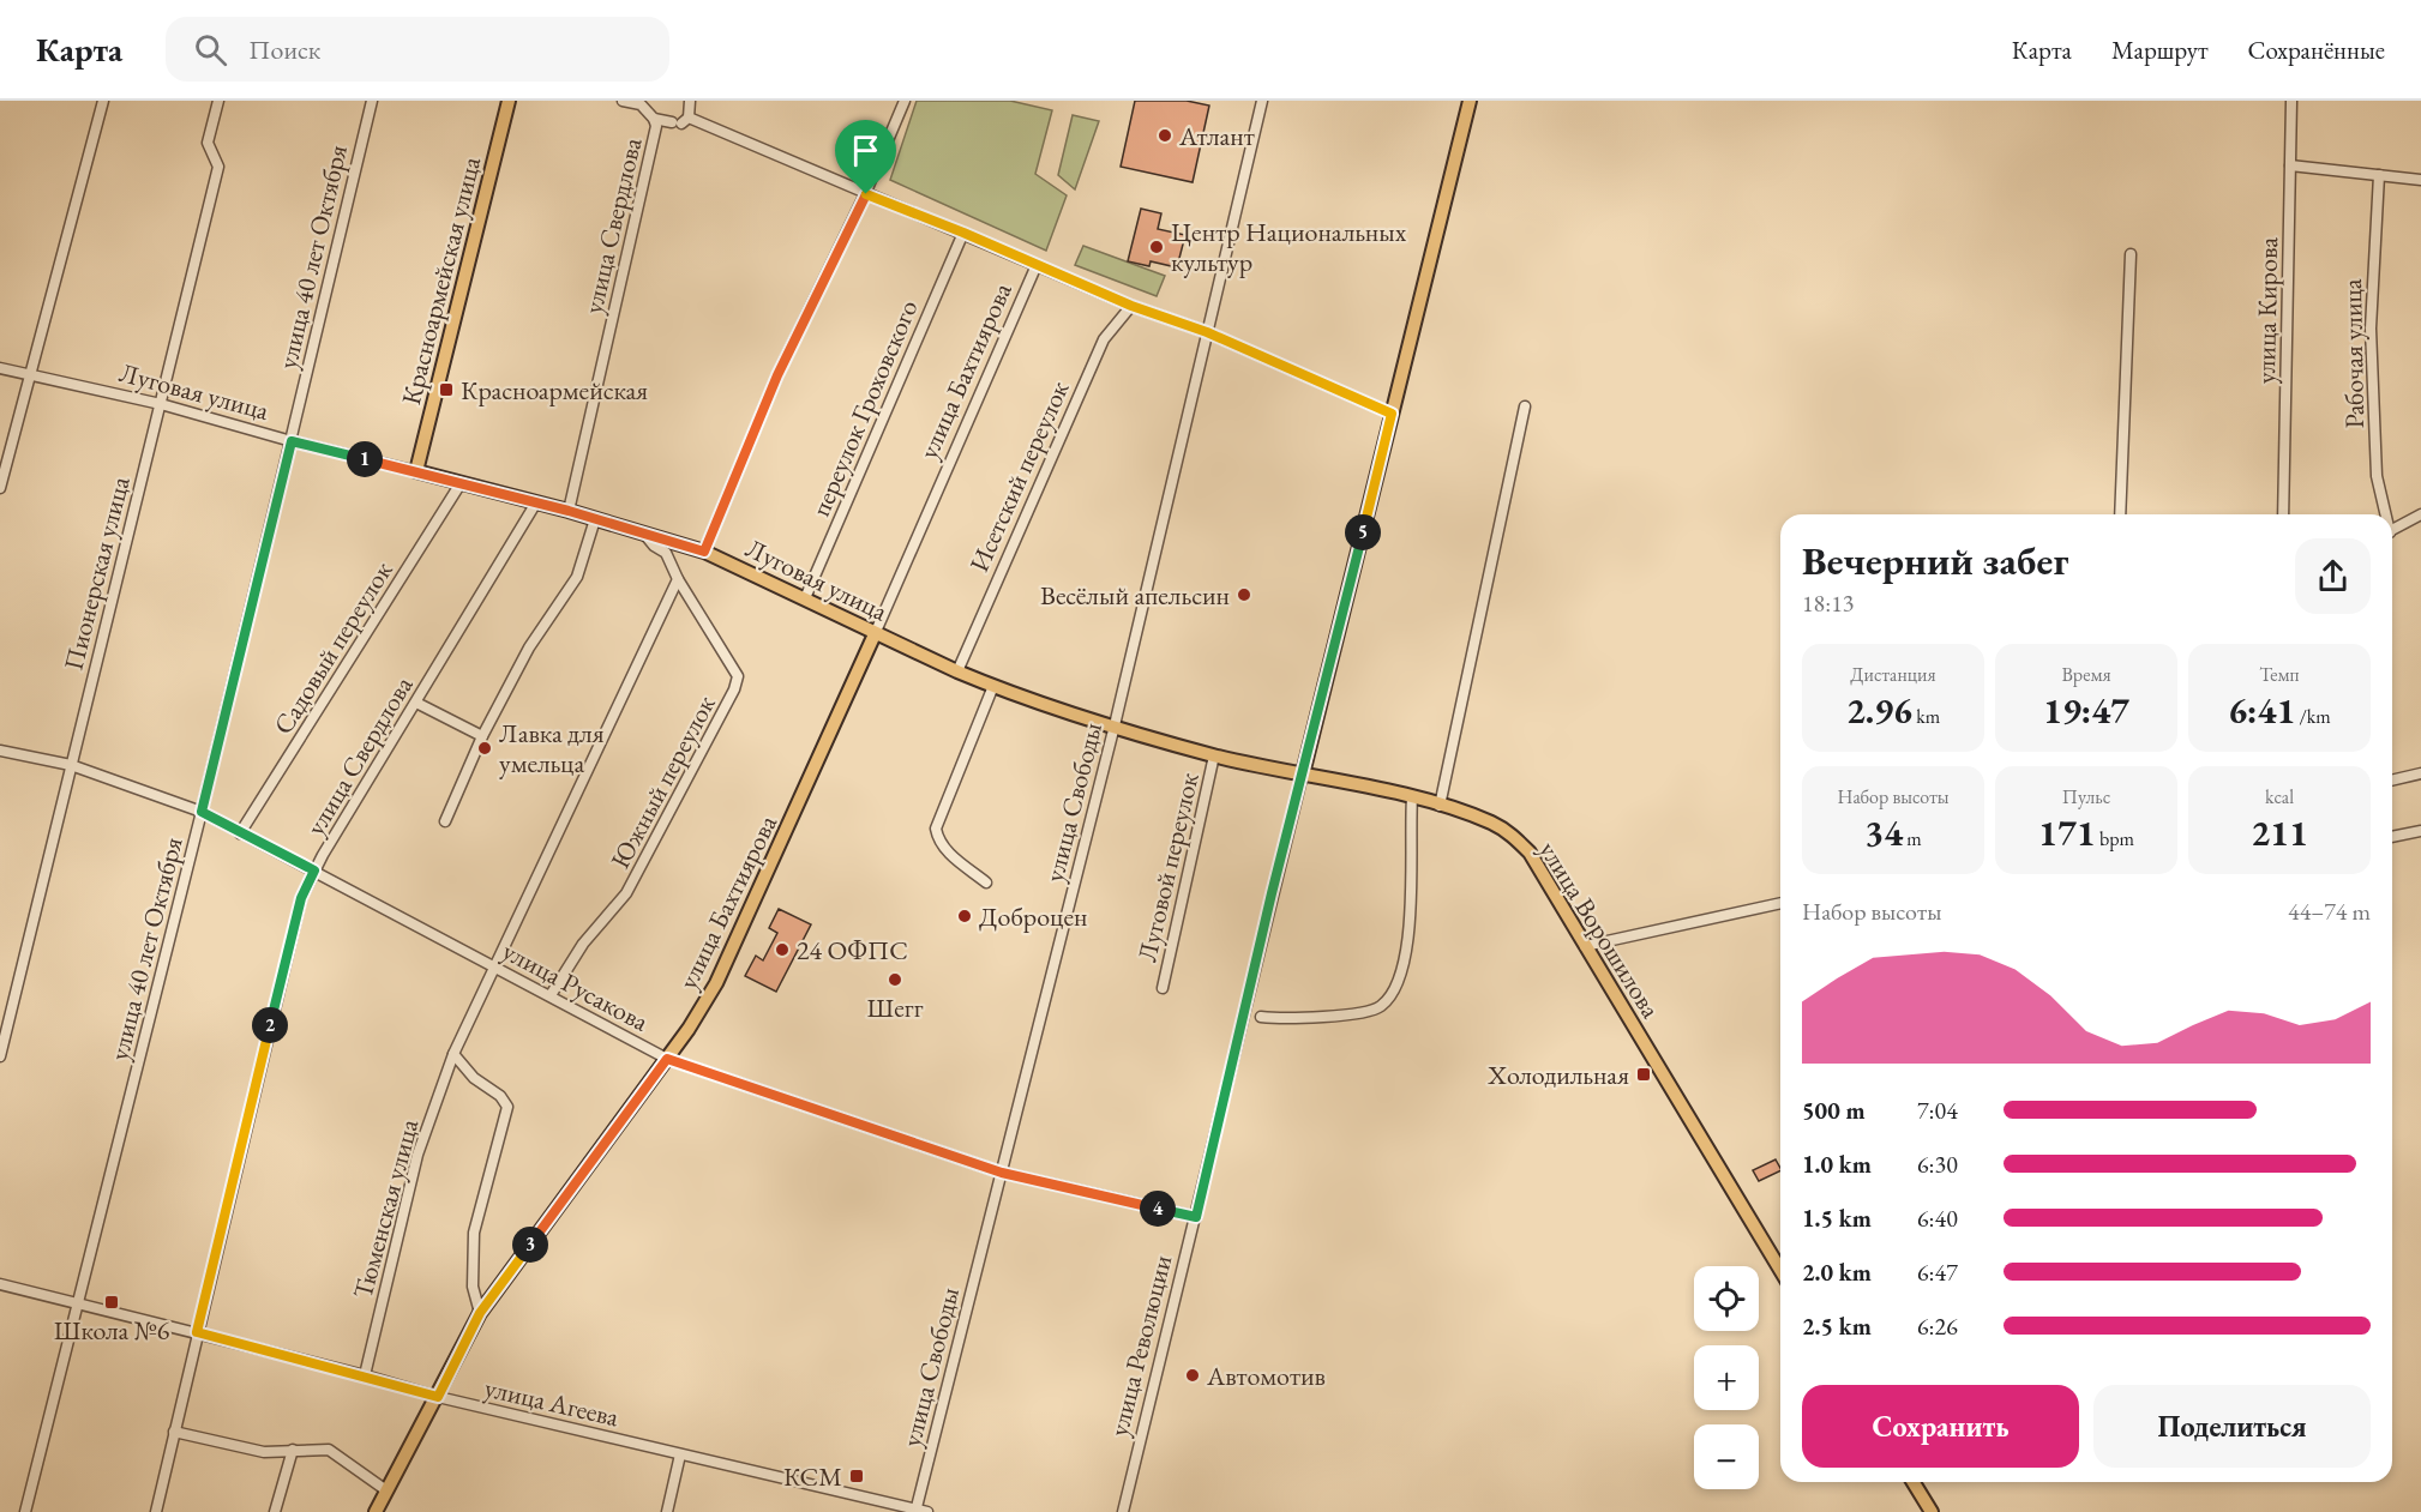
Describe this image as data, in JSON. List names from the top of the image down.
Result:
{
  "streets": {
    "main road": [
      "Красноармейская улица",
      "улица Бахтиярова",
      "Луговая улица",
      "улица Ворошилова",
      "улица Революции"
    ],
    "street": [
      "улица Свердлова",
      "улица 40 лет Октября",
      "улица Кирова",
      "Рабочая улица",
      "переулок Гроховского",
      "Исетский переулок",
      "Пионерская улица",
      "Садовый переулок",
      "Южный переулок",
      "улица Свободы",
      "Луговой переулок",
      "улица Русакова",
      "Тюменская улица",
      "улица Агеева"
    ]
  },
  "crossings": [
    ["улица Свердлова", "Луговая улица"],
    ["улица Свердлова", "улица Русакова"],
    ["улица Свердлова", "улица Агеева"],
    ["улица 40 лет Октября", "Луговая улица"],
    ["улица 40 лет Октября", "улица Русакова"],
    ["улица 40 лет Октября", "улица Агеева"],
    ["Красноармейская улица", "Луговая улица"],
    ["улица Бахтиярова", "Луговая улица"],
    ["улица Бахтиярова", "улица Русакова"],
    ["улица Бахтиярова", "улица Агеева"],
    ["Луговая улица", "переулок Гроховского"],
    ["Луговая улица", "Исетский переулок"],
    ["Луговая улица", "Пионерская улица"],
    ["Луговая улица", "Садовый переулок"],
    ["Луговая улица", "улица Свободы"],
    ["Луговая улица", "Луговой переулок"],
    ["Луговая улица", "улица Ворошилова"],
    ["Луговая улица", "улица Революции"],
    ["Пионерская улица", "улица Русакова"],
    ["Садовый переулок", "улица Русакова"],
    ["Южный переулок", "улица Русакова"],
    ["Южный переулок", "Тюменская улица"],
    ["улица Свободы", "улица Русакова"],
    ["улица Свободы", "улица Агеева"],
    ["улица Русакова", "Тюменская улица"],
    ["улица Русакова", "улица Революции"],
    ["Тюменская улица", "улица Агеева"]
  ],
  "places": {
    "other": [
      "Атлант",
      "Центр Национальных культур",
      "Весёлый апельсин",
      "Лавка для умельца",
      "Доброцен",
      "24 ОФПС",
      "Шегг",
      "Автомотив"
    ],
    "transit": [
      "Красноармейская",
      "Холодильная",
      "Школа №6",
      "КСМ"
    ]
  },
  "page": {
    "header": "Карта",
    "search": "Поиск",
    "nav": ["Карта", "Маршрут", "Сохранённые"],
    "pins": [
      "1",
      "5",
      "2",
      "4",
      "3"
    ],
    "heading": ["Вечерний забег", "18:13"],
    "stats": [
      ["Дистанция", "2.96 km"],
      ["Время", "19:47"],
      ["Темп", "6:41 /km"],
      ["Набор высоты", "34 m"],
      ["Пульс", "171 bpm"],
      ["kcal", "211"]
    ],
    "chart": ["Набор высоты", "44–74 m"],
    "list": [
      {
        "name": "500 m",
        "note": "7:04"
      },
      {
        "name": "1.0 km",
        "note": "6:30"
      },
      {
        "name": "1.5 km",
        "note": "6:40"
      },
      {
        "name": "2.0 km",
        "note": "6:47"
      },
      {
        "name": "2.5 km",
        "note": "6:26"
      }
    ],
    "map_buttons": ["+", "−"],
    "buttons": ["Сохранить", "Поделиться"]
  }
}
